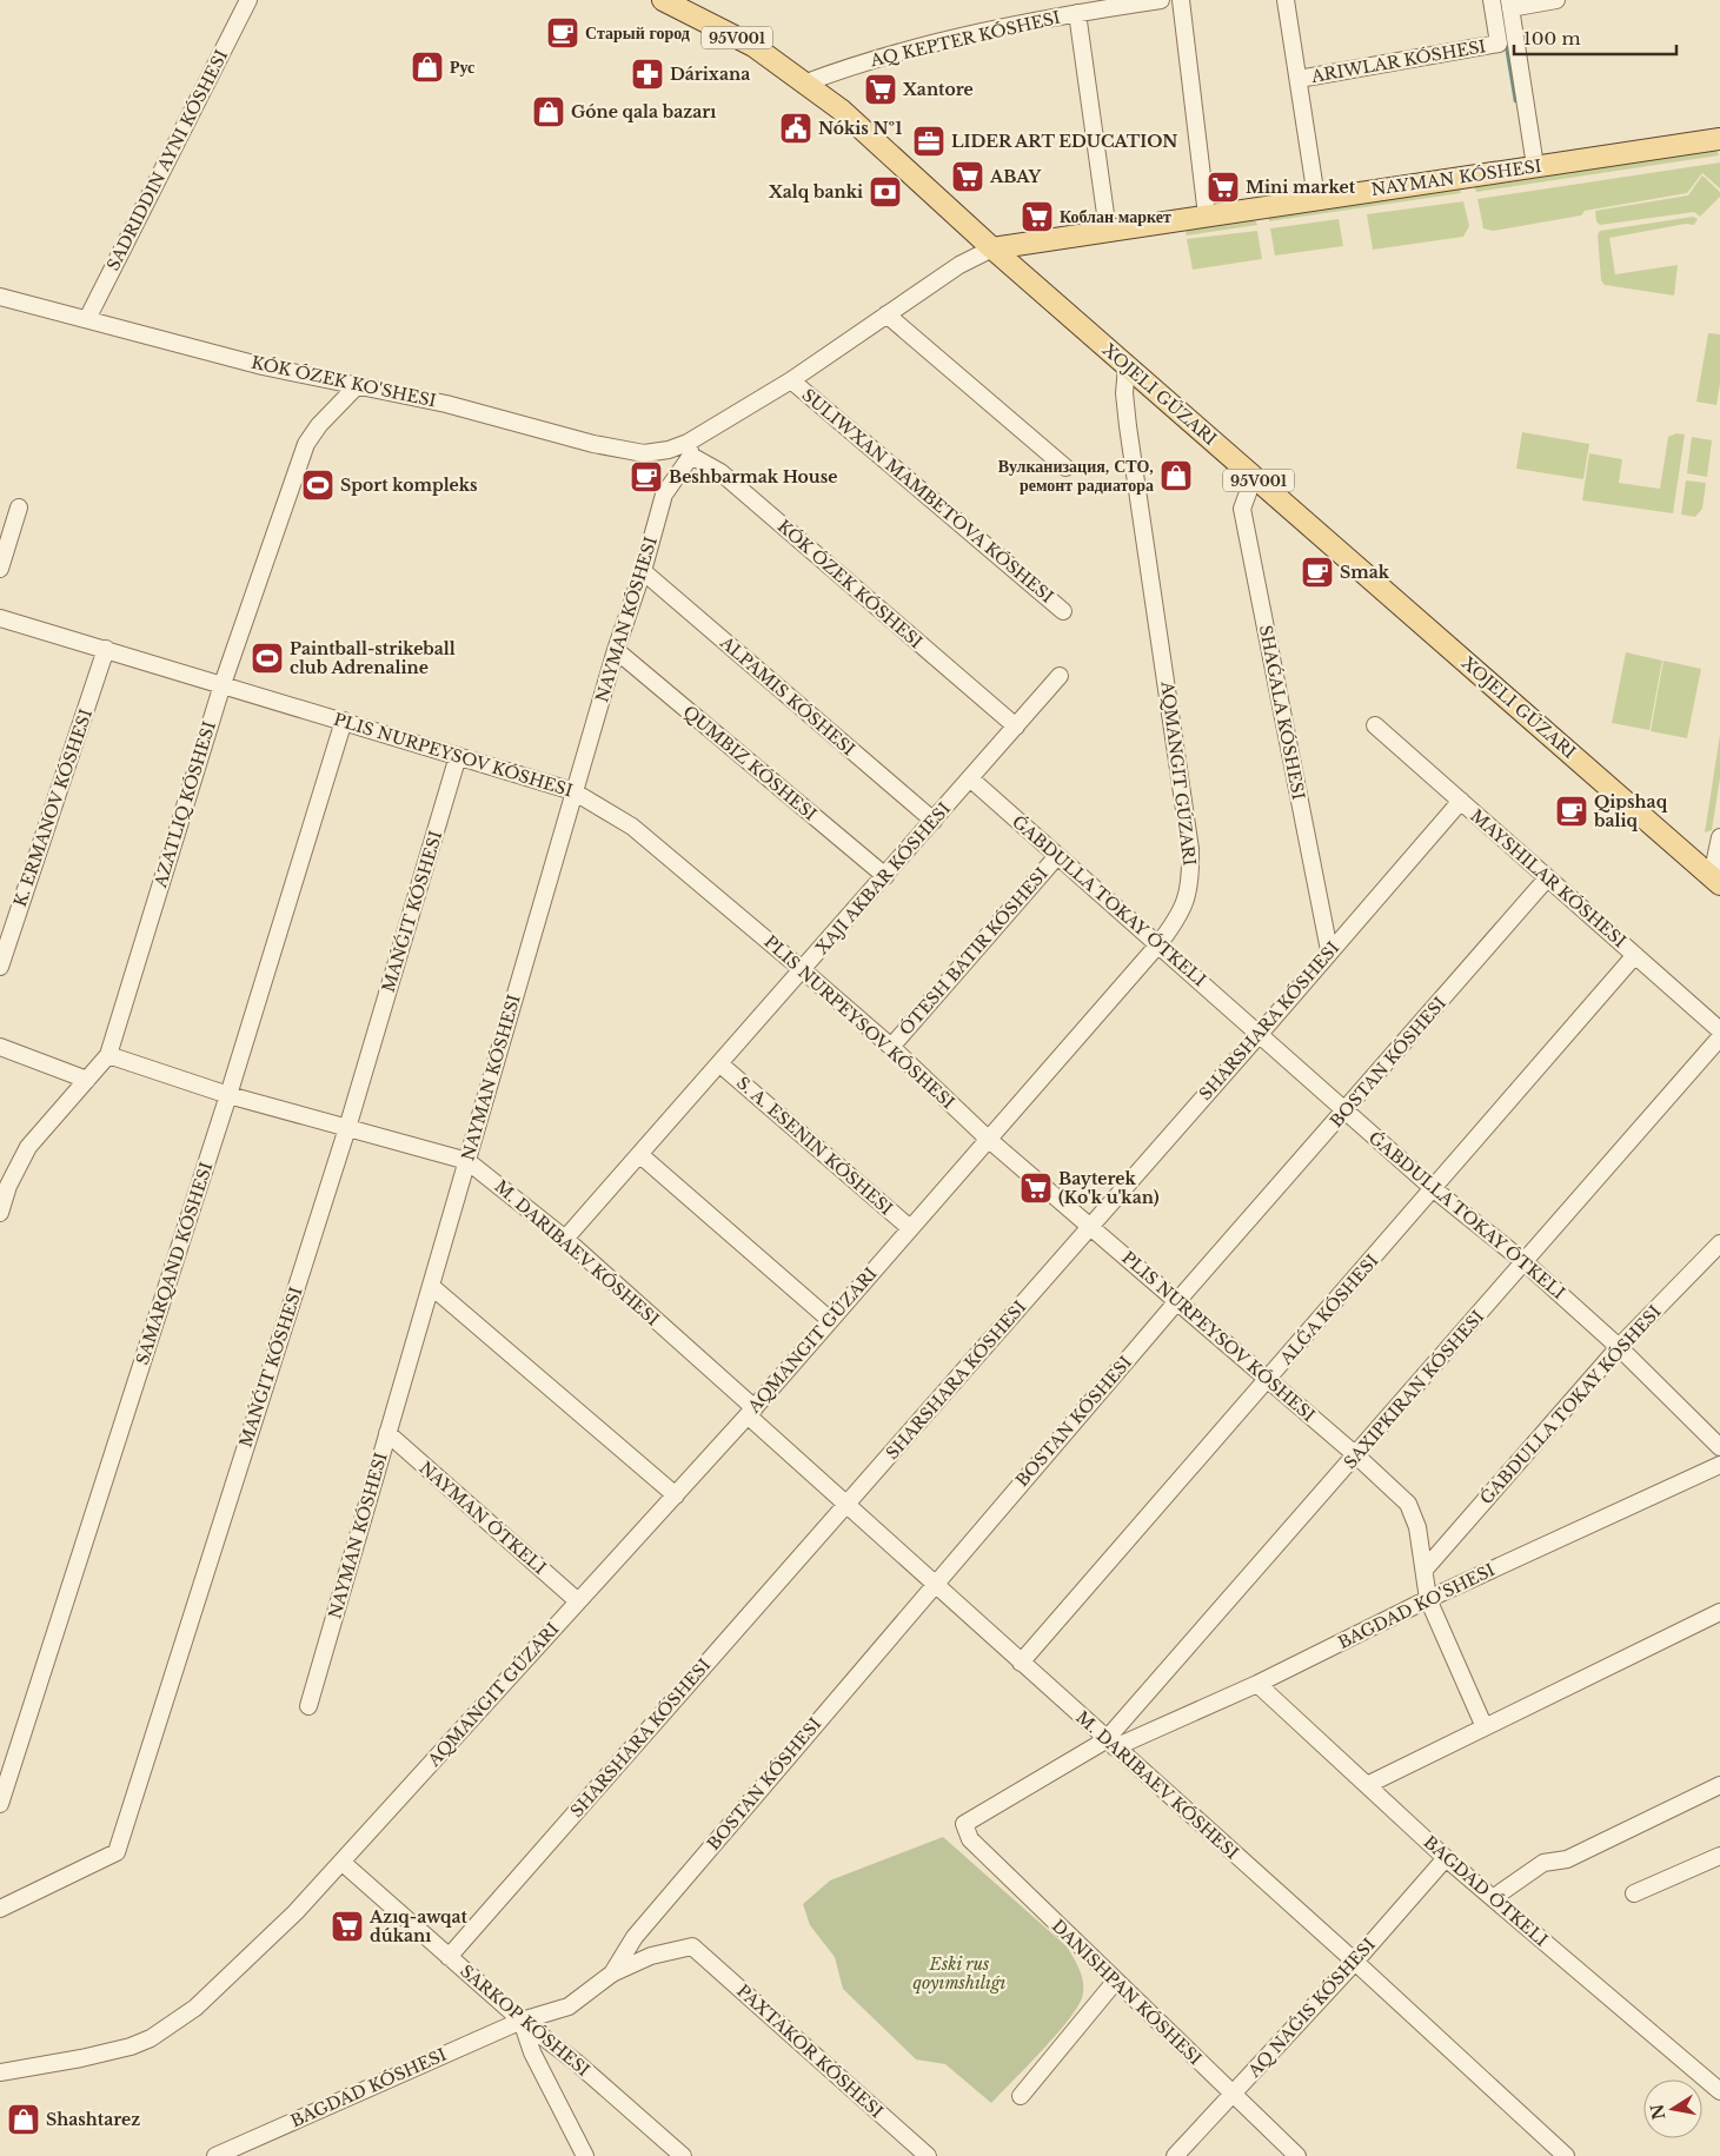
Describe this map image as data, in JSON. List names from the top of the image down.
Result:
{
  "streets": {
    "main road": ["95V001", "NAYMAN KÓSHESI"],
    "street": [
      "AQ KEPTER KÓSHESI",
      "SADRIDDIN AYNI KÓSHESI",
      "KÓK ÓZEK KO'SHESI",
      "KÓK ÓZEK KÓSHESI",
      "SHAǴALA KÓSHESI",
      "PLIS NURPEYSOV KÓSHESI",
      "K. ERMANOV KÓSHESI",
      "XAJI AKBAR KÓSHESI",
      "ǴABDULLA TOKAY ÓTKELI",
      "SHARSHARA KÓSHESI",
      "BOSTAN KÓSHESI",
      "S. A. ESENIN KÓSHESI",
      "M. DARIBAEV KÓSHESI",
      "SAMARQAND KÓSHESI",
      "ALǴA KÓSHESI",
      "ǴABDULLA TOKAY KÓSHESI",
      "NAYMAN ÓTKELI",
      "BAGDAD KO'SHESI",
      "BAGDAD ÓTKELI",
      "SARKOP KÓSHESI",
      "PAXTAKOR KÓSHESI",
      "BAGDAD KÓSHESI"
    ]
  },
  "crossings": [
    ["95V001", "AQ KEPTER KÓSHESI"],
    ["95V001", "NAYMAN KÓSHESI"],
    ["95V001", "SHAǴALA KÓSHESI"],
    ["SADRIDDIN AYNI KÓSHESI", "KÓK ÓZEK KO'SHESI"],
    ["NAYMAN KÓSHESI", "KÓK ÓZEK KO'SHESI"],
    ["NAYMAN KÓSHESI", "KÓK ÓZEK KÓSHESI"],
    ["NAYMAN KÓSHESI", "PLIS NURPEYSOV KÓSHESI"],
    ["NAYMAN KÓSHESI", "M. DARIBAEV KÓSHESI"],
    ["NAYMAN KÓSHESI", "NAYMAN ÓTKELI"],
    ["KÓK ÓZEK KO'SHESI", "KÓK ÓZEK KÓSHESI"],
    ["KÓK ÓZEK KÓSHESI", "XAJI AKBAR KÓSHESI"],
    ["SHAǴALA KÓSHESI", "SHARSHARA KÓSHESI"],
    ["PLIS NURPEYSOV KÓSHESI", "K. ERMANOV KÓSHESI"],
    ["PLIS NURPEYSOV KÓSHESI", "XAJI AKBAR KÓSHESI"],
    ["PLIS NURPEYSOV KÓSHESI", "SHARSHARA KÓSHESI"],
    ["PLIS NURPEYSOV KÓSHESI", "BOSTAN KÓSHESI"],
    ["PLIS NURPEYSOV KÓSHESI", "SAMARQAND KÓSHESI"],
    ["PLIS NURPEYSOV KÓSHESI", "ALǴA KÓSHESI"],
    ["PLIS NURPEYSOV KÓSHESI", "ǴABDULLA TOKAY KÓSHESI"],
    ["PLIS NURPEYSOV KÓSHESI", "BAGDAD KO'SHESI"],
    ["XAJI AKBAR KÓSHESI", "ǴABDULLA TOKAY ÓTKELI"],
    ["XAJI AKBAR KÓSHESI", "S. A. ESENIN KÓSHESI"],
    ["XAJI AKBAR KÓSHESI", "M. DARIBAEV KÓSHESI"],
    ["ǴABDULLA TOKAY ÓTKELI", "SHARSHARA KÓSHESI"],
    ["ǴABDULLA TOKAY ÓTKELI", "BOSTAN KÓSHESI"],
    ["ǴABDULLA TOKAY ÓTKELI", "ALǴA KÓSHESI"],
    ["ǴABDULLA TOKAY ÓTKELI", "ǴABDULLA TOKAY KÓSHESI"],
    ["SHARSHARA KÓSHESI", "M. DARIBAEV KÓSHESI"],
    ["SHARSHARA KÓSHESI", "SARKOP KÓSHESI"],
    ["BOSTAN KÓSHESI", "M. DARIBAEV KÓSHESI"],
    ["BOSTAN KÓSHESI", "PAXTAKOR KÓSHESI"],
    ["BOSTAN KÓSHESI", "BAGDAD KÓSHESI"],
    ["M. DARIBAEV KÓSHESI", "SAMARQAND KÓSHESI"],
    ["M. DARIBAEV KÓSHESI", "ALǴA KÓSHESI"],
    ["M. DARIBAEV KÓSHESI", "BAGDAD KO'SHESI"],
    ["BAGDAD KO'SHESI", "BAGDAD ÓTKELI"],
    ["SARKOP KÓSHESI", "BAGDAD KÓSHESI"],
    ["PAXTAKOR KÓSHESI", "BAGDAD KÓSHESI"]
  ],
  "parks": ["Eski rus qoyımshılıǵı"],
  "places": {
    "cafe": [
      "Старый город",
      "Beshbarmak House",
      "Smak",
      "Qipshaq baliq"
    ],
    "shop": [
      "Рус",
      "Góne qala bazarı",
      "Вулканизация, СТО, ремонт радиатора",
      "Shashtarez"
    ],
    "pharmacy": ["Dárixana"],
    "supermarket": [
      "Xantore",
      "ABAY",
      "Mini market",
      "Коблан маркет",
      "Bayterek (Ko'k u'kan)",
      "Azıq-awqat dúkanı"
    ],
    "public building": ["Nókis №1"],
    "office": ["LIDER ART EDUCATION"],
    "bank": ["Xalq banki"],
    "sports": ["Sport kompleks", "Paintball-strikeball club Adrenaline"]
  },
  "scale_bar": "100 m",
  "north": "left"
}
